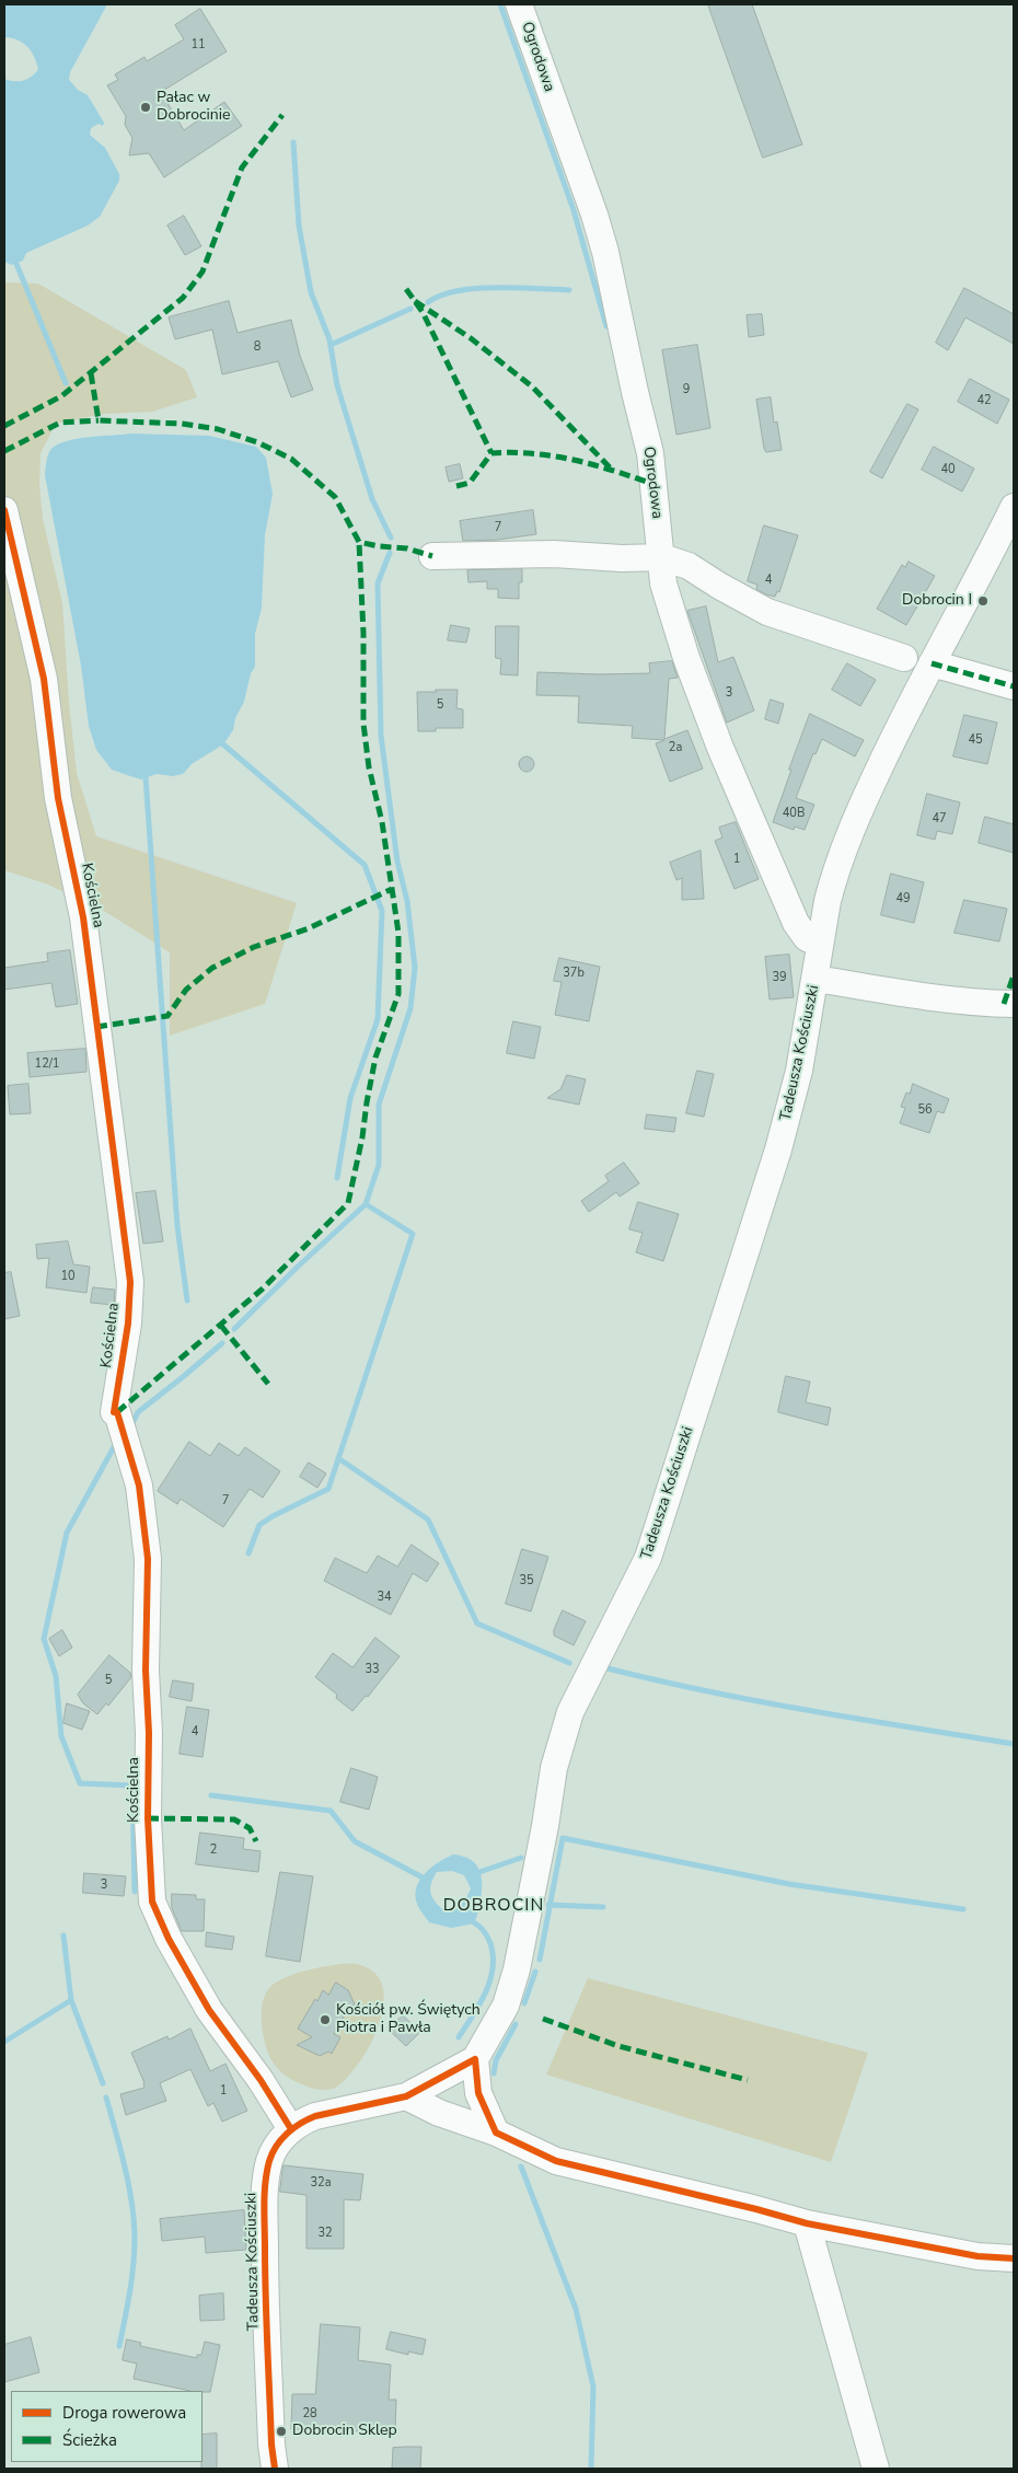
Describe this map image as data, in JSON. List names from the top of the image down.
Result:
{
  "streets": {
    "street": ["Ogrodowa", "Kościelna", "Tadeusza Kościuszki"]
  },
  "crossings": [
    ["Ogrodowa", "Tadeusza Kościuszki"],
    ["Kościelna", "Tadeusza Kościuszki"]
  ],
  "districts": ["DOBROCIN"],
  "places": [
    "Pałac w Dobrocinie",
    "Dobrocin I",
    "Kościół pw. Świętych Piotra i Pawła",
    "Dobrocin Sklep"
  ],
  "house_numbers": [
    "11",
    "8",
    "9",
    "42",
    "40",
    "7",
    "4",
    "3",
    "5",
    "45",
    "2a",
    "40B",
    "47",
    "1",
    "49",
    "37b",
    "39",
    "12/1",
    "56",
    "10",
    "7",
    "35",
    "34",
    "33",
    "5",
    "4",
    "2",
    "3",
    "1",
    "32a",
    "32",
    "28"
  ],
  "legend": ["Droga rowerowa", "Ścieżka"]
}
